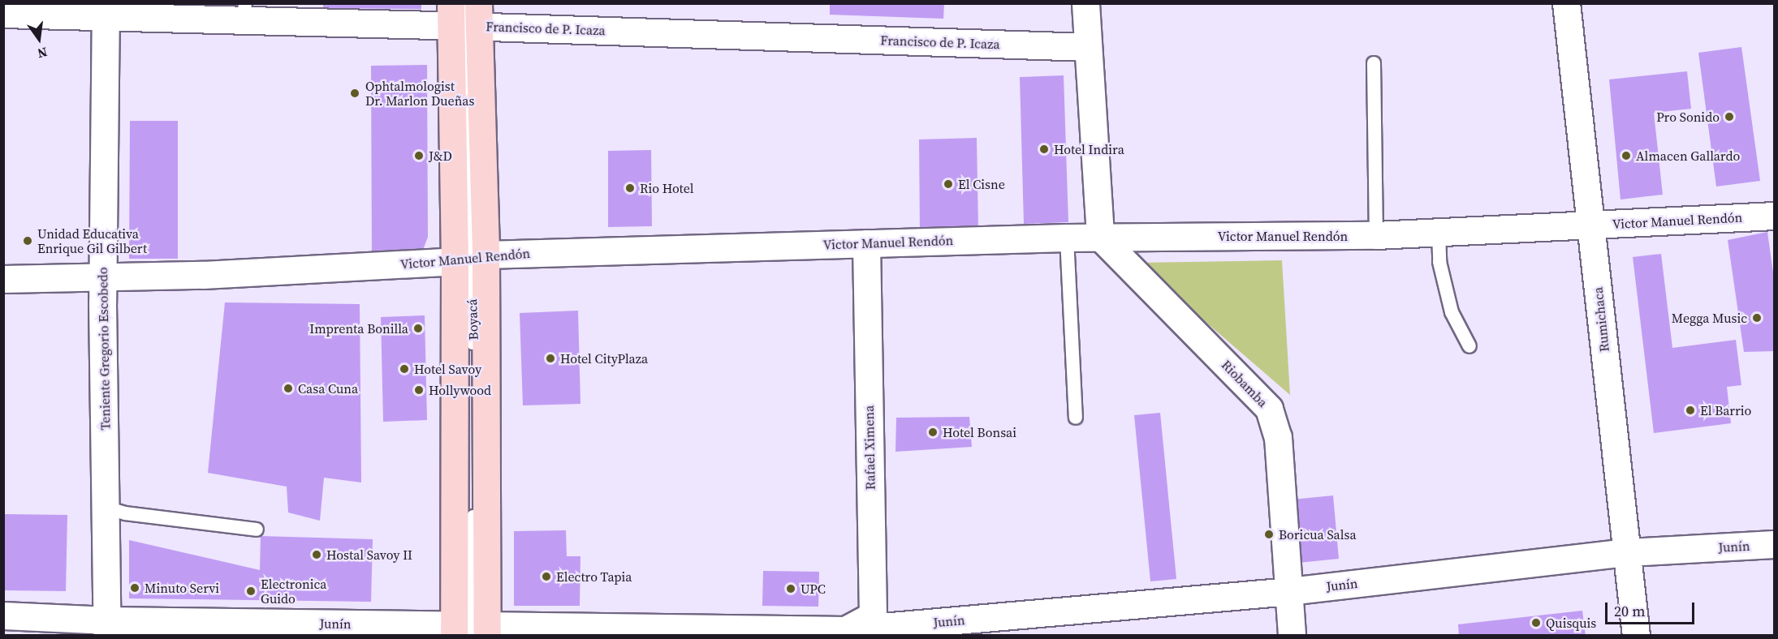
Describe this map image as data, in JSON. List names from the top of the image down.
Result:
{
  "streets": {
    "main road": ["Boyacá"],
    "street": [
      "Francisco de P. Icaza",
      "Victor Manuel Rendón",
      "Rumichaca",
      "Teniente Gregorio Escobedo",
      "Riobamba",
      "Rafael Ximena",
      "Junín"
    ]
  },
  "crossings": [
    ["Francisco de P. Icaza", "Boyacá"],
    ["Francisco de P. Icaza", "Teniente Gregorio Escobedo"],
    ["Victor Manuel Rendón", "Boyacá"],
    ["Victor Manuel Rendón", "Rumichaca"],
    ["Victor Manuel Rendón", "Teniente Gregorio Escobedo"],
    ["Victor Manuel Rendón", "Riobamba"],
    ["Victor Manuel Rendón", "Rafael Ximena"],
    ["Boyacá", "Junín"],
    ["Rumichaca", "Junín"],
    ["Teniente Gregorio Escobedo", "Junín"],
    ["Riobamba", "Junín"],
    ["Rafael Ximena", "Junín"]
  ],
  "places": [
    "Ophtalmologist Dr. Marlon Dueñas",
    "Pro Sonido",
    "Hotel Indira",
    "J&D",
    "Almacen Gallardo",
    "El Cisne",
    "Rio Hotel",
    "Unidad Educativa Enrique Gil Gilbert",
    "Megga Music",
    "Imprenta Bonilla",
    "Hotel CityPlaza",
    "Hotel Savoy",
    "Casa Cuna",
    "Hollywood",
    "El Barrio",
    "Hotel Bonsai",
    "Boricua Salsa",
    "Hostal Savoy II",
    "Electro Tapia",
    "Minuto Servi",
    "UPC",
    "Electronica Guido",
    "Quisquis"
  ],
  "scale_bar": "20 m",
  "north": "bottom"
}
